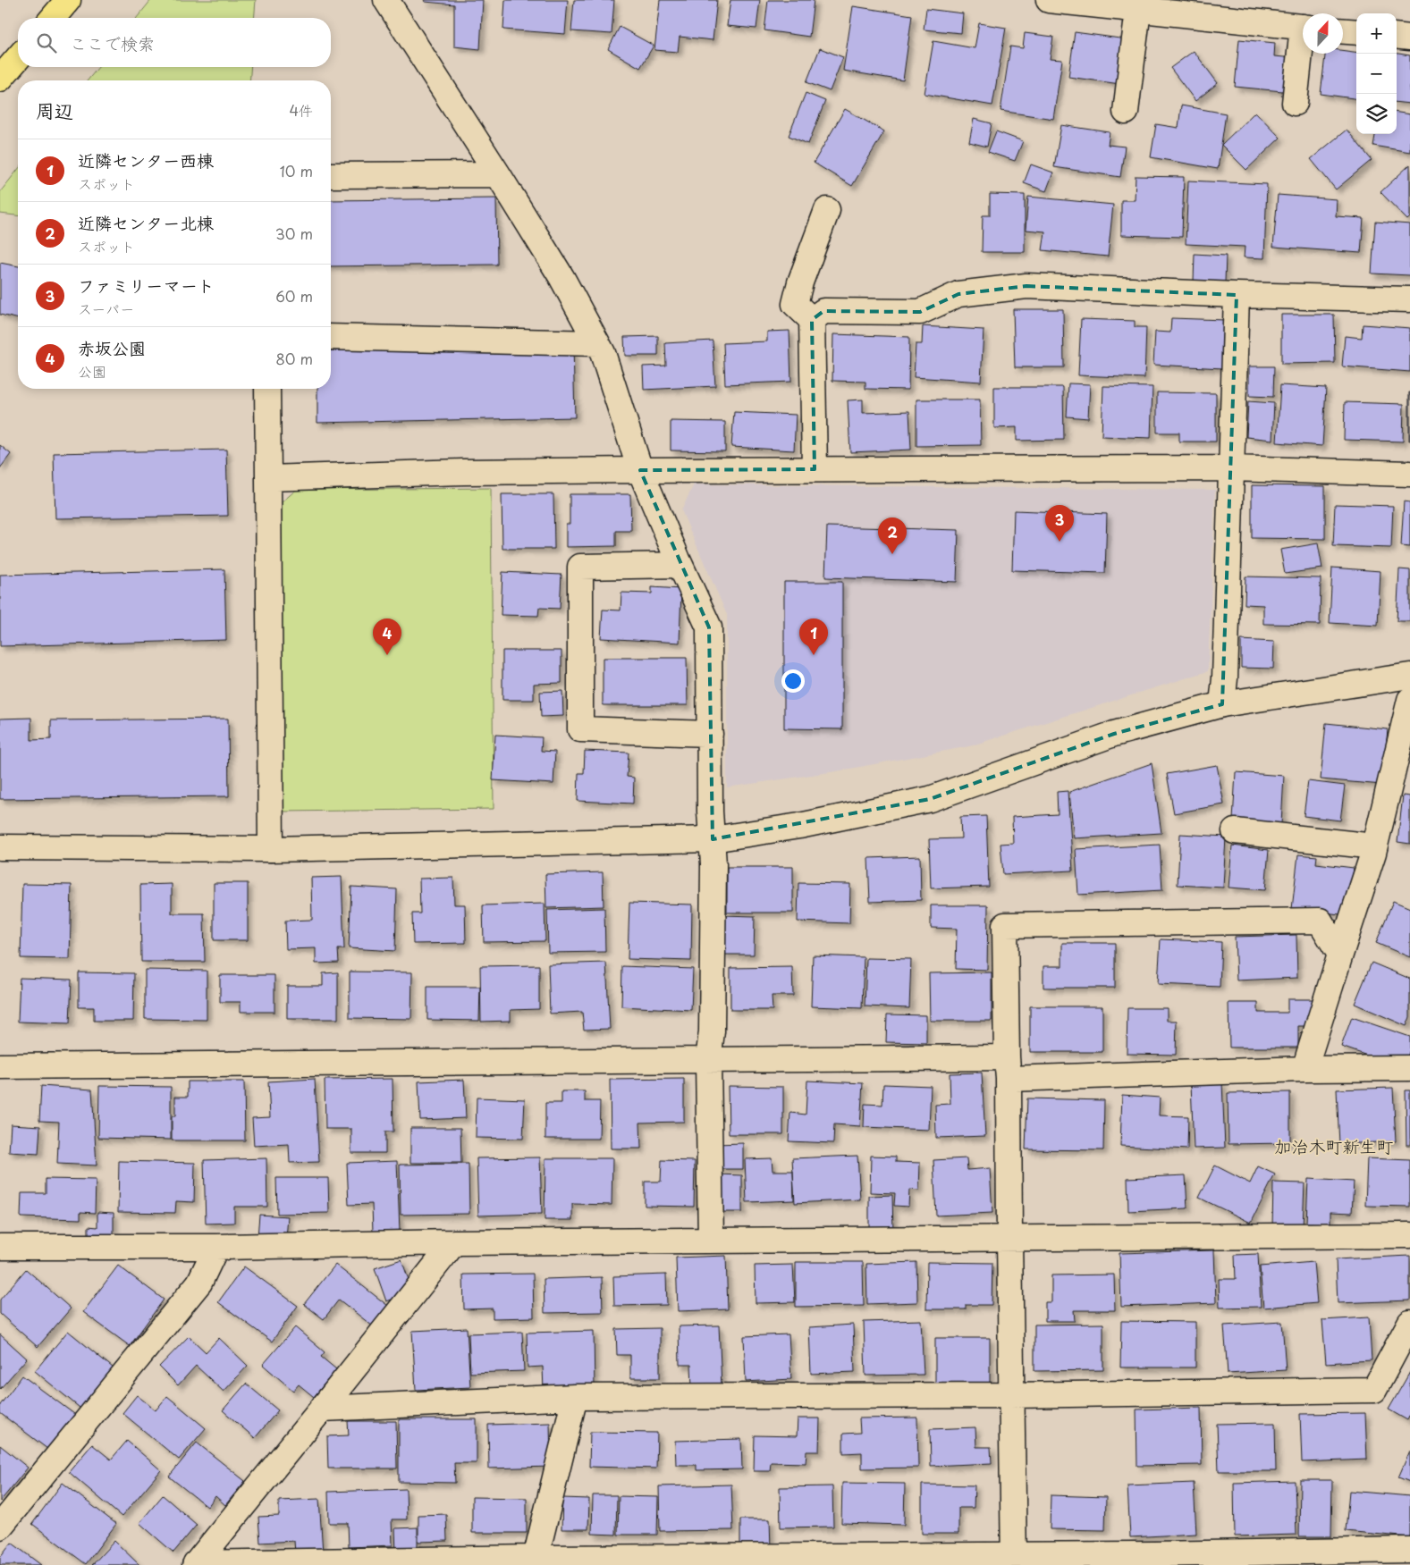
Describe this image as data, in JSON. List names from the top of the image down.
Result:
{
  "districts": ["加治木町新生町"],
  "north": "top",
  "page": {
    "map_buttons": ["+", "−"],
    "search": "ここで検索",
    "heading": ["周辺", "4件"],
    "list": [
      {
        "mark": "1",
        "name": "近隣センター西棟",
        "note": "スポット",
        "value": "10 m"
      },
      {
        "mark": "2",
        "name": "近隣センター北棟",
        "note": "スポット",
        "value": "30 m"
      },
      {
        "mark": "3",
        "name": "ファミリーマート",
        "note": "スーパー",
        "value": "60 m"
      },
      {
        "mark": "4",
        "name": "赤坂公園",
        "note": "公園",
        "value": "80 m"
      }
    ],
    "pins": [
      "3",
      "2",
      "1",
      "4"
    ]
  }
}
